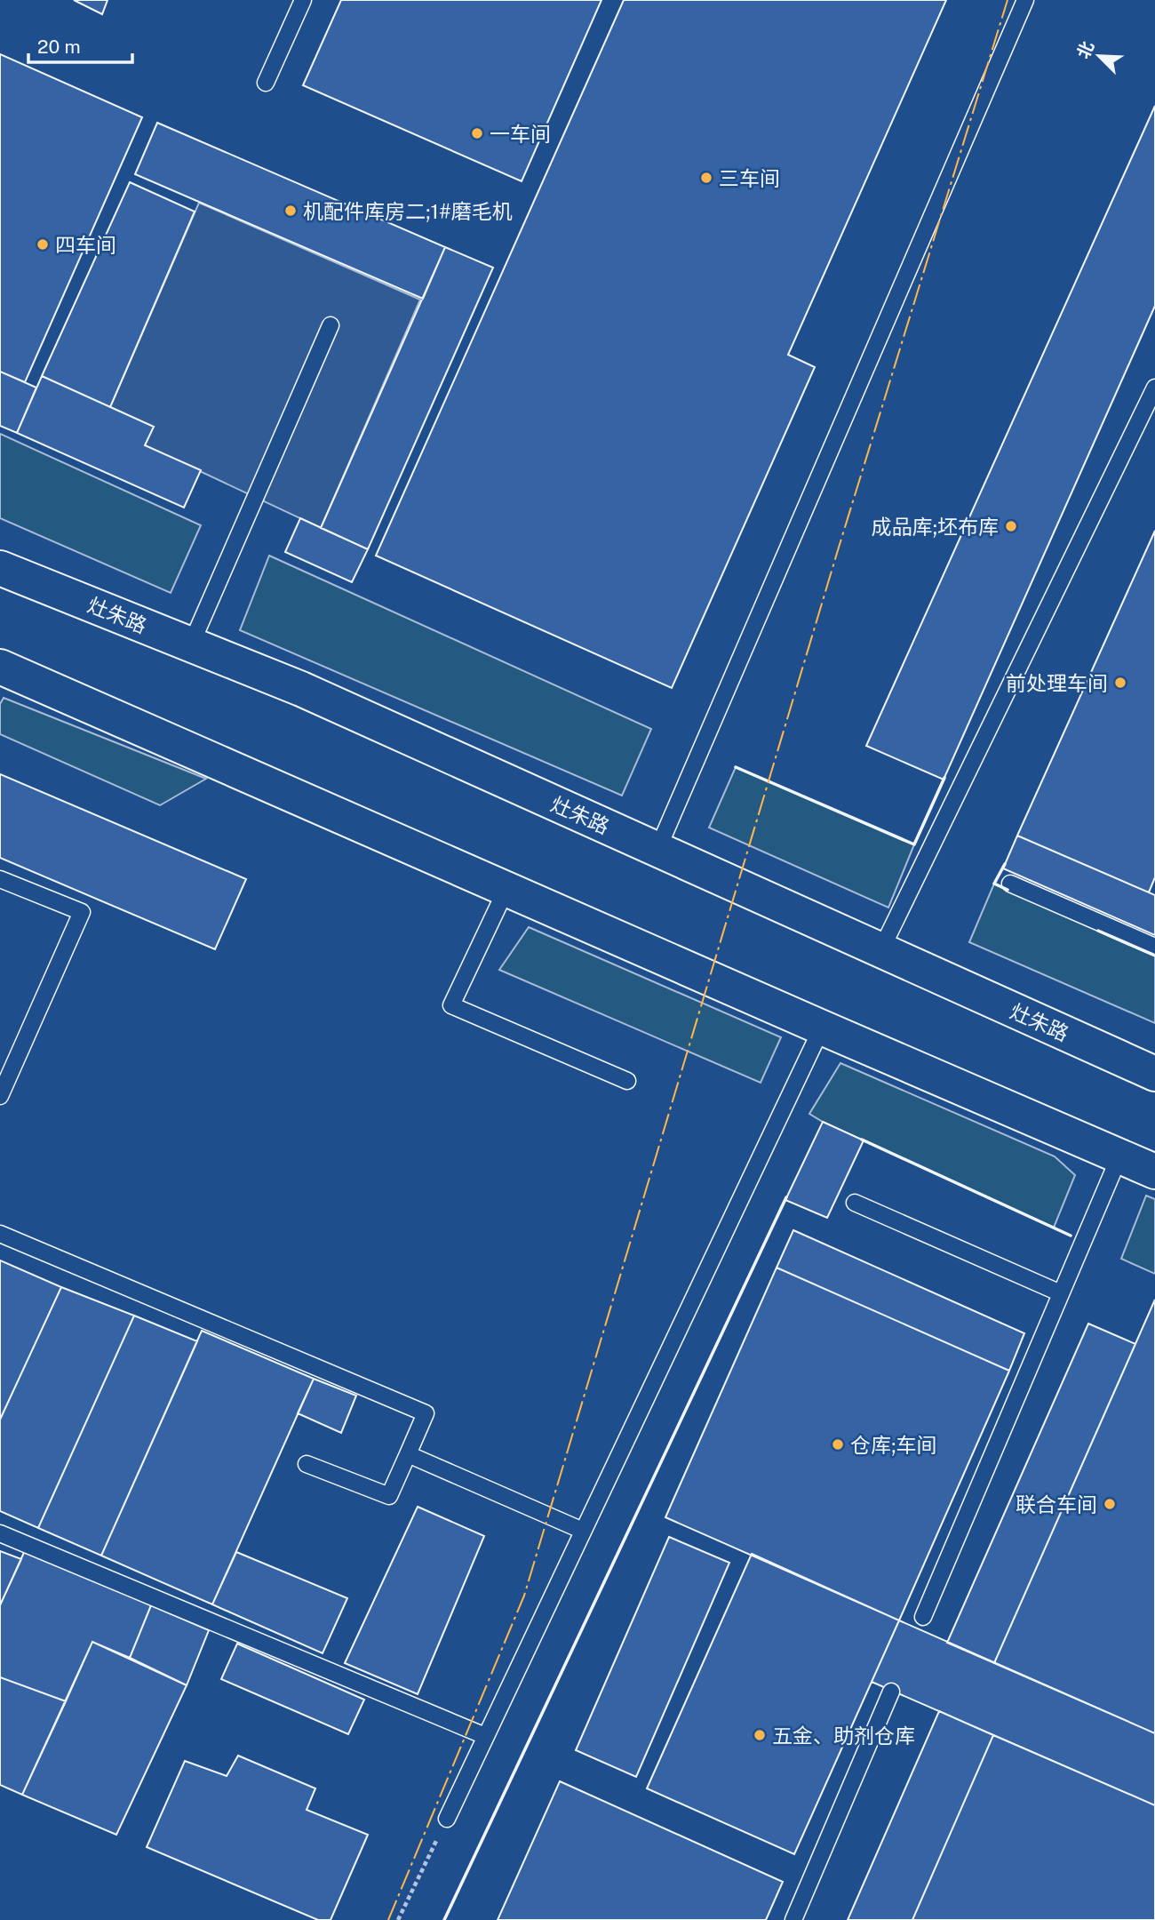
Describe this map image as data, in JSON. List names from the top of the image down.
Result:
{
  "streets": {
    "main road": ["灶朱路"]
  },
  "places": [
    "一车间",
    "三车间",
    "机配件库房二;1#磨毛机",
    "四车间",
    "成品库;坯布库",
    "前处理车间",
    "仓库;车间",
    "联合车间",
    "五金、助剂仓库"
  ],
  "scale_bar": "20 m",
  "north": "top left"
}
